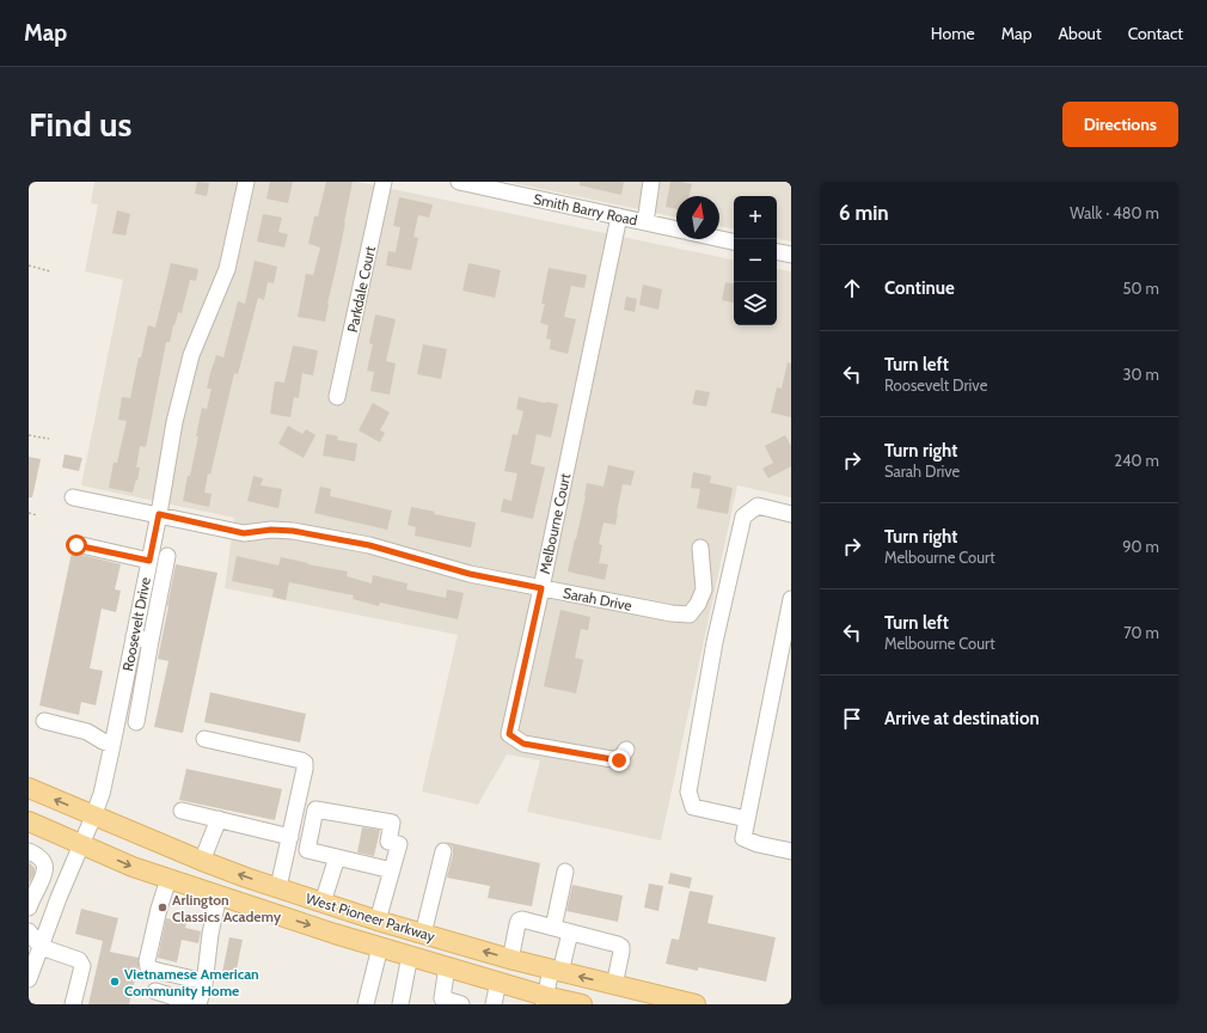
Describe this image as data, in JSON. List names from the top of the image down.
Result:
{
  "streets": {
    "main road": ["West Pioneer Parkway"],
    "street": [
      "Smith Barry Road",
      "Parkdale Court",
      "Melbourne Court",
      "Sarah Drive",
      "Roosevelt Drive"
    ]
  },
  "crossings": [
    ["Smith Barry Road", "Melbourne Court"],
    ["Melbourne Court", "Sarah Drive"],
    ["Sarah Drive", "Roosevelt Drive"],
    ["Roosevelt Drive", "West Pioneer Parkway"]
  ],
  "places": ["Arlington Classics Academy", "Vietnamese American Community Home"],
  "north": "top",
  "page": {
    "header": "Map",
    "nav": [
      "Home",
      "Map",
      "About",
      "Contact"
    ],
    "buttons": "Directions",
    "title": "Find us",
    "heading": ["6 min", "Walk · 480 m"],
    "map_buttons": ["+", "−"],
    "list": [
      ["Continue", "50 m"],
      ["Turn left", "Roosevelt Drive", "30 m"],
      ["Turn right", "Sarah Drive", "240 m"],
      ["Turn right", "Melbourne Court", "90 m"],
      ["Turn left", "Melbourne Court", "70 m"],
      "Arrive at destination"
    ]
  }
}
